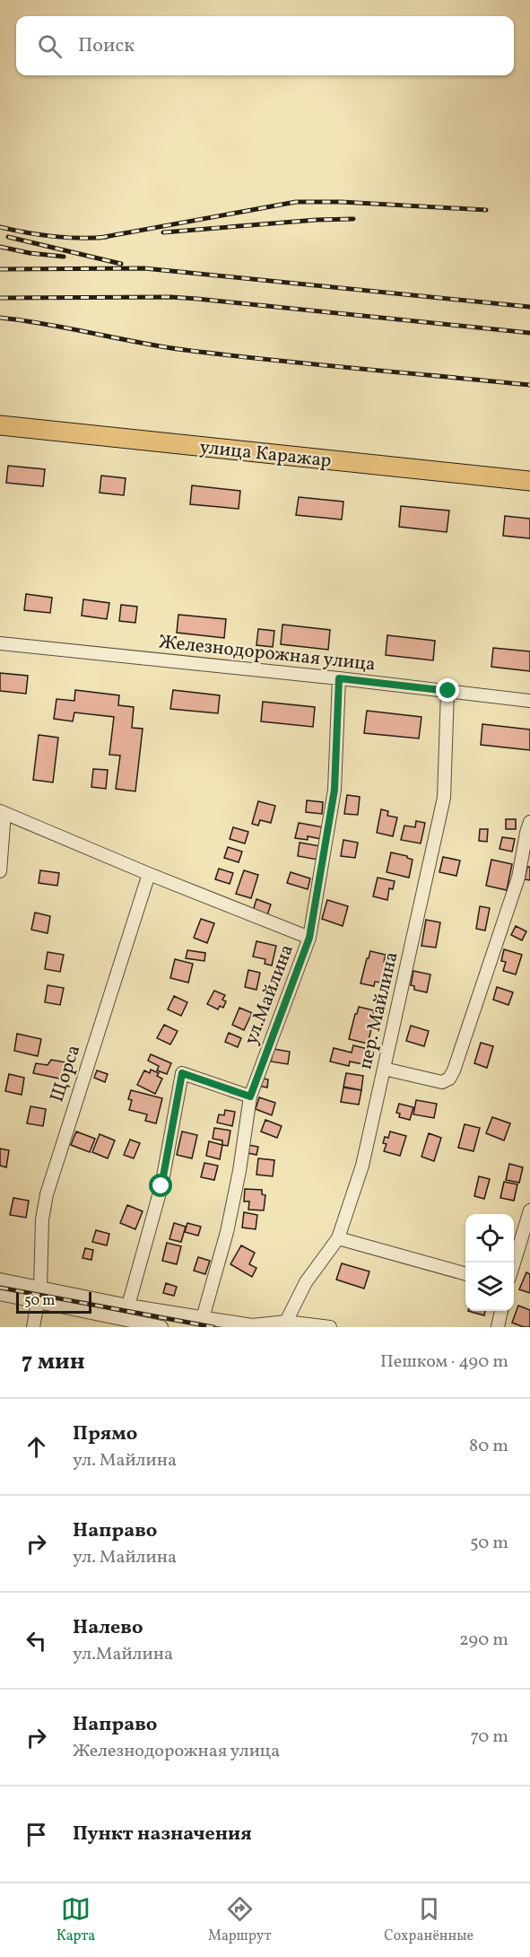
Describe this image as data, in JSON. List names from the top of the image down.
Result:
{
  "streets": {
    "main road": ["улица Каражар"],
    "street": [
      "Железнодорожная улица",
      "ул.Майлина",
      "пер. Майлина",
      "Щорса"
    ]
  },
  "crossings": [
    ["Железнодорожная улица", "ул.Майлина"],
    ["Железнодорожная улица", "пер. Майлина"]
  ],
  "scale_bar": "50 m",
  "page": {
    "search": "Поиск",
    "scale": "50 m",
    "heading": ["7 мин", "Пешком · 490 m"],
    "list": [
      ["Прямо", "ул. Майлина", "80 m"],
      ["Направо", "ул. Майлина", "50 m"],
      ["Налево", "ул.Майлина", "290 m"],
      ["Направо", "Железнодорожная улица", "70 m"],
      "Пункт назначения"
    ],
    "nav": ["Карта", "Маршрут", "Сохранённые"]
  }
}
